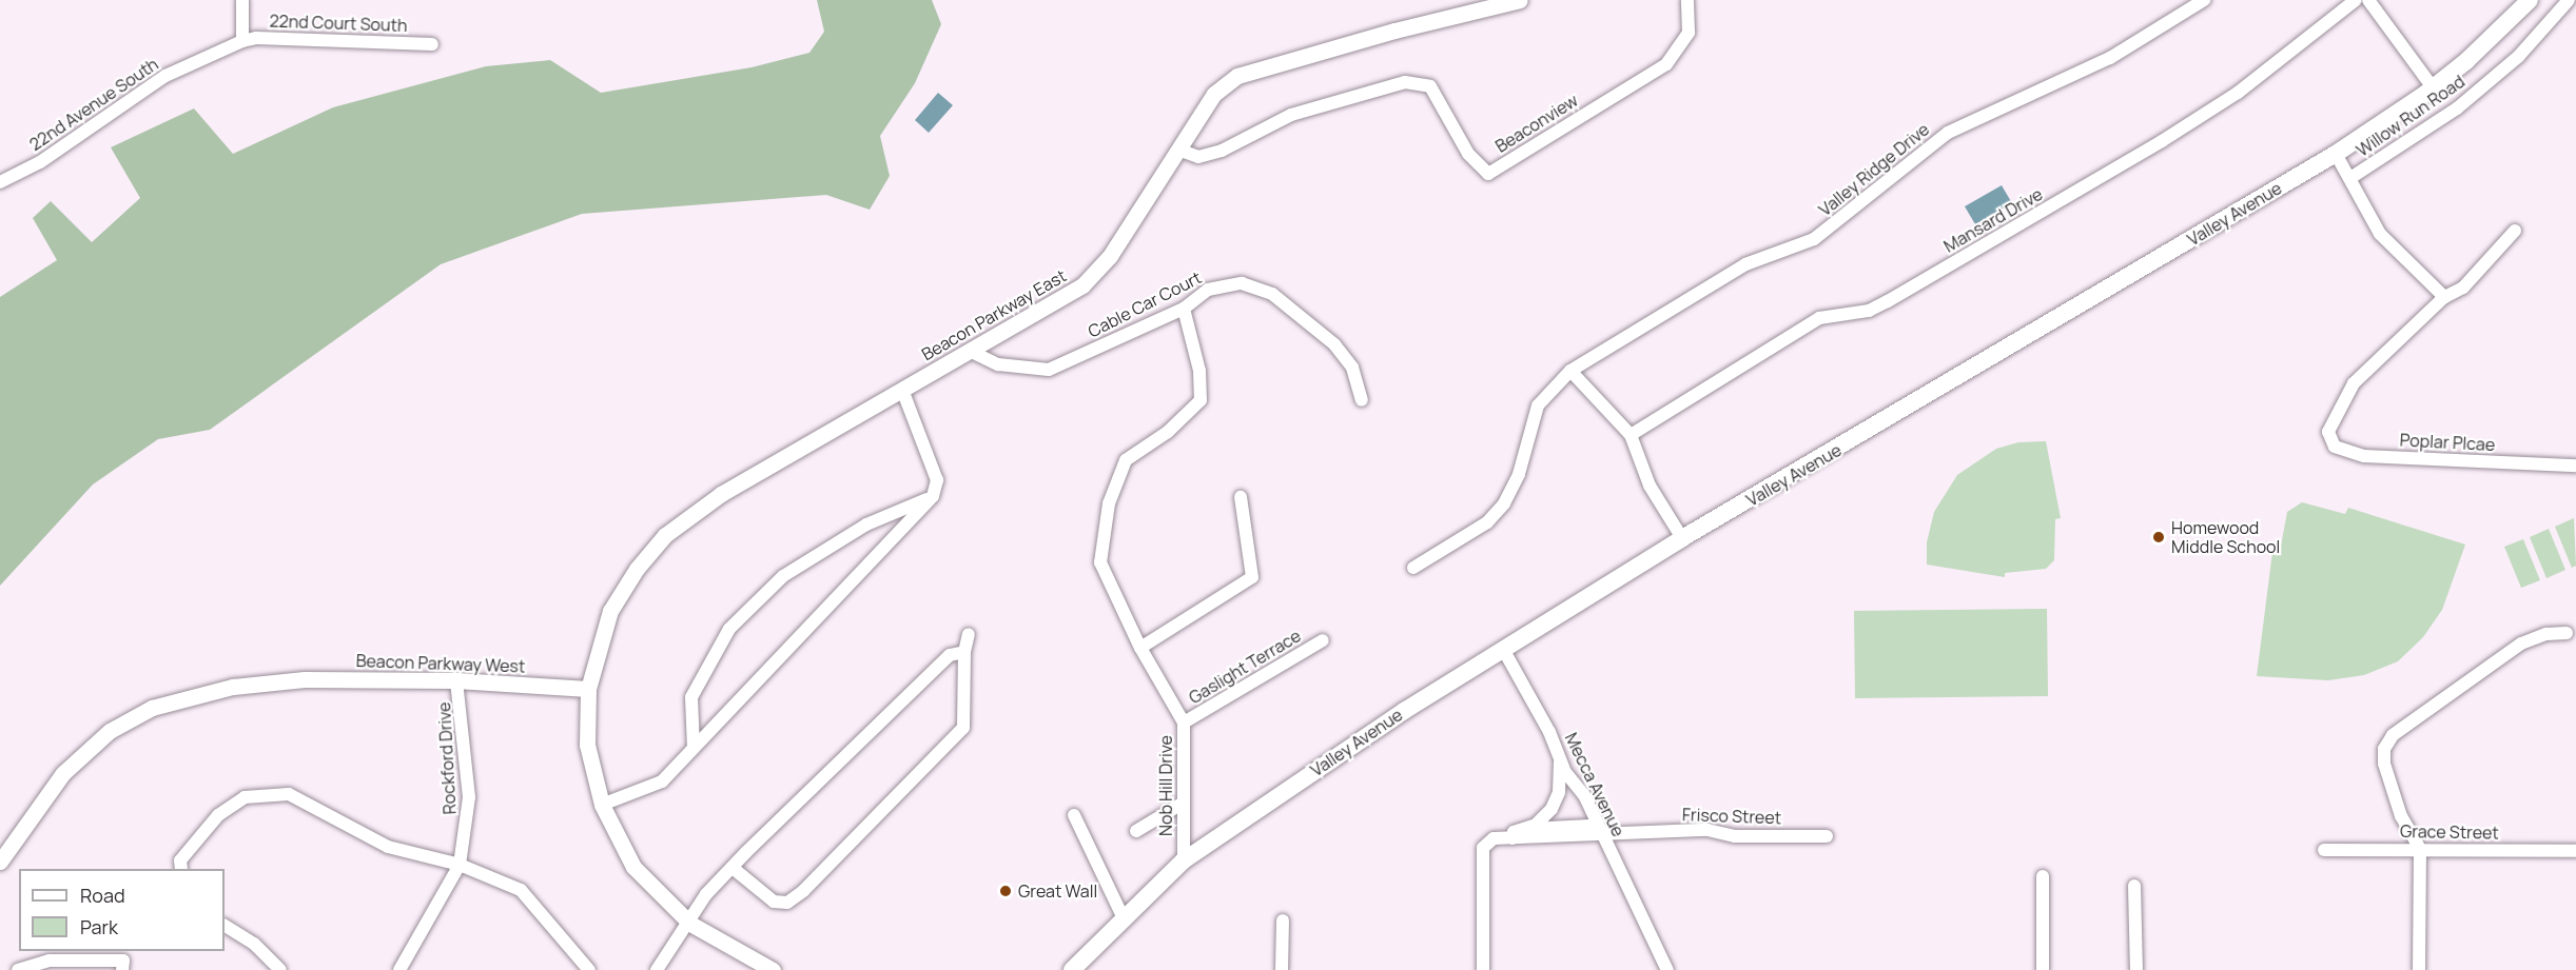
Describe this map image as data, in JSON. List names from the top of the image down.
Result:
{
  "streets": {
    "main road": ["Valley Avenue"],
    "street": [
      "22nd Court South",
      "22nd Avenue South",
      "Willow Run Road",
      "Beaconview",
      "Valley Ridge Drive",
      "Mansard Drive",
      "Cable Car Court",
      "Beacon Parkway East",
      "Poplar Plcae",
      "Beacon Parkway West",
      "Gaslight Terrace",
      "Rockford Drive",
      "Mecca Avenue",
      "Nob Hill Drive",
      "Frisco Street",
      "Grace Street"
    ]
  },
  "crossings": [
    ["22nd Court South", "22nd Avenue South"],
    ["Beaconview", "Beacon Parkway East"],
    ["Valley Avenue", "Mecca Avenue"],
    ["Valley Avenue", "Nob Hill Drive"],
    ["Cable Car Court", "Beacon Parkway East"],
    ["Cable Car Court", "Nob Hill Drive"],
    ["Beacon Parkway East", "Beacon Parkway West"],
    ["Beacon Parkway West", "Rockford Drive"],
    ["Gaslight Terrace", "Nob Hill Drive"],
    ["Mecca Avenue", "Frisco Street"]
  ],
  "places": ["Homewood Middle School", "Great Wall"],
  "legend": ["Road", "Park"]
}
